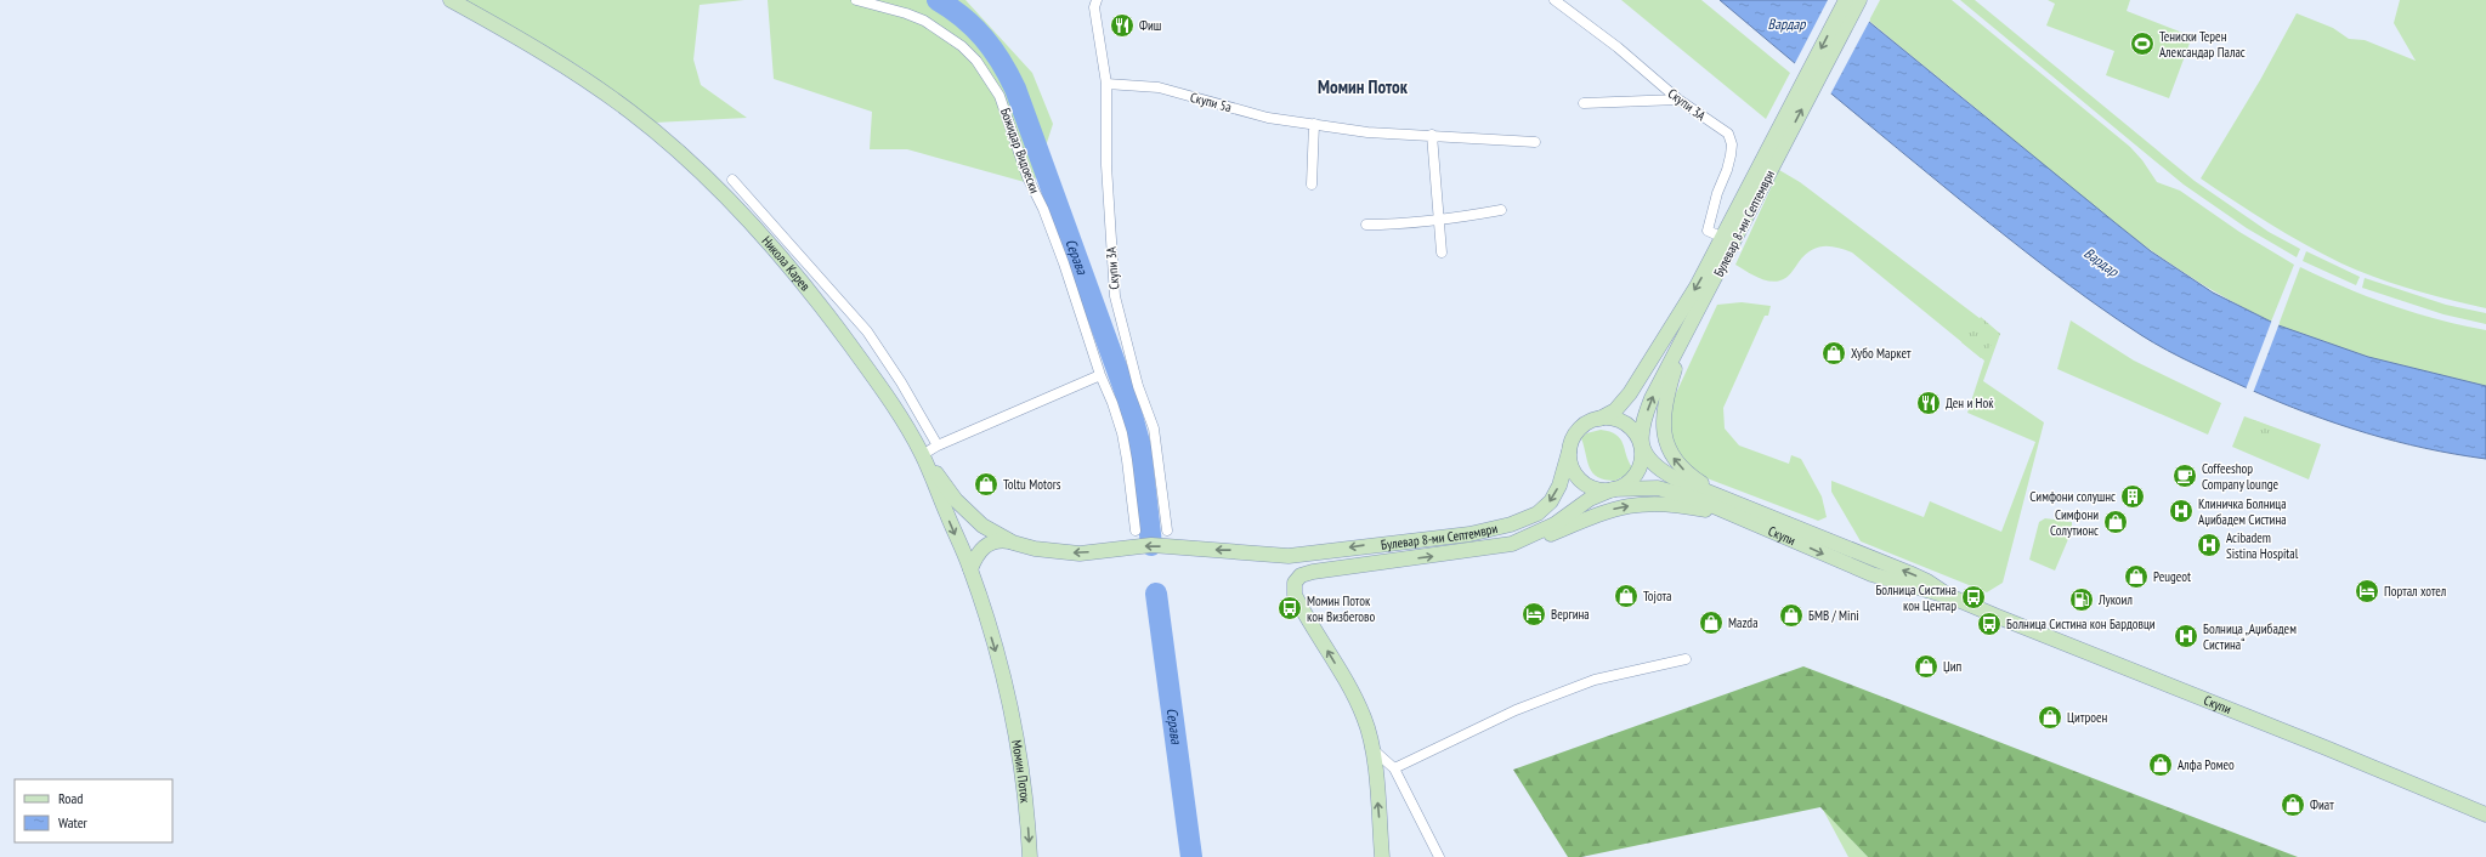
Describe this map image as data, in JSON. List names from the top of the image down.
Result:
{
  "streets": {
    "street": [
      "Скупи 5а",
      "Скупи 3А",
      "Божидар Видоески",
      "Булевар 8-ми Септември",
      "Никола Карев",
      "Скупи",
      "Момин Поток"
    ]
  },
  "crossings": [
    ["Скупи 5а", "Скупи 3А"],
    ["Скупи 3А", "Булевар 8-ми Септември"],
    ["Булевар 8-ми Септември", "Скупи"],
    ["Никола Карев", "Момин Поток"]
  ],
  "one_way": ["Момин Поток"],
  "districts": ["Момин Поток"],
  "water": ["Вардар", "Серава"],
  "places": {
    "restaurant": ["Фиш", "Ден и Ноќ"],
    "sports": ["Тениски Терен Александар Палас"],
    "shop": [
      "Хубо Маркет",
      "Toltu Motors",
      "Симфони Солутионс",
      "Peugeot",
      "Тојота",
      "БМВ / Mini",
      "Mazda",
      "Џип",
      "Цитроен",
      "Алфа Ромео",
      "Фиат"
    ],
    "cafe": ["Coffeeshop Company lounge"],
    "building": ["Симфони солушнс"],
    "hospital": ["Клиничка Болница Аџибадем Систина", "Acibadem Sistina Hospital", "Болница „Аџибадем Систина“"],
    "hotel": ["Портал хотел", "Вергина"],
    "bus stop": ["Болница Систина кон Центар", "Момин Поток кон Визбегово", "Болница Систина кон Бардовци"],
    "fuel station": ["Лукоил"]
  },
  "legend": ["Road", "Water"]
}
